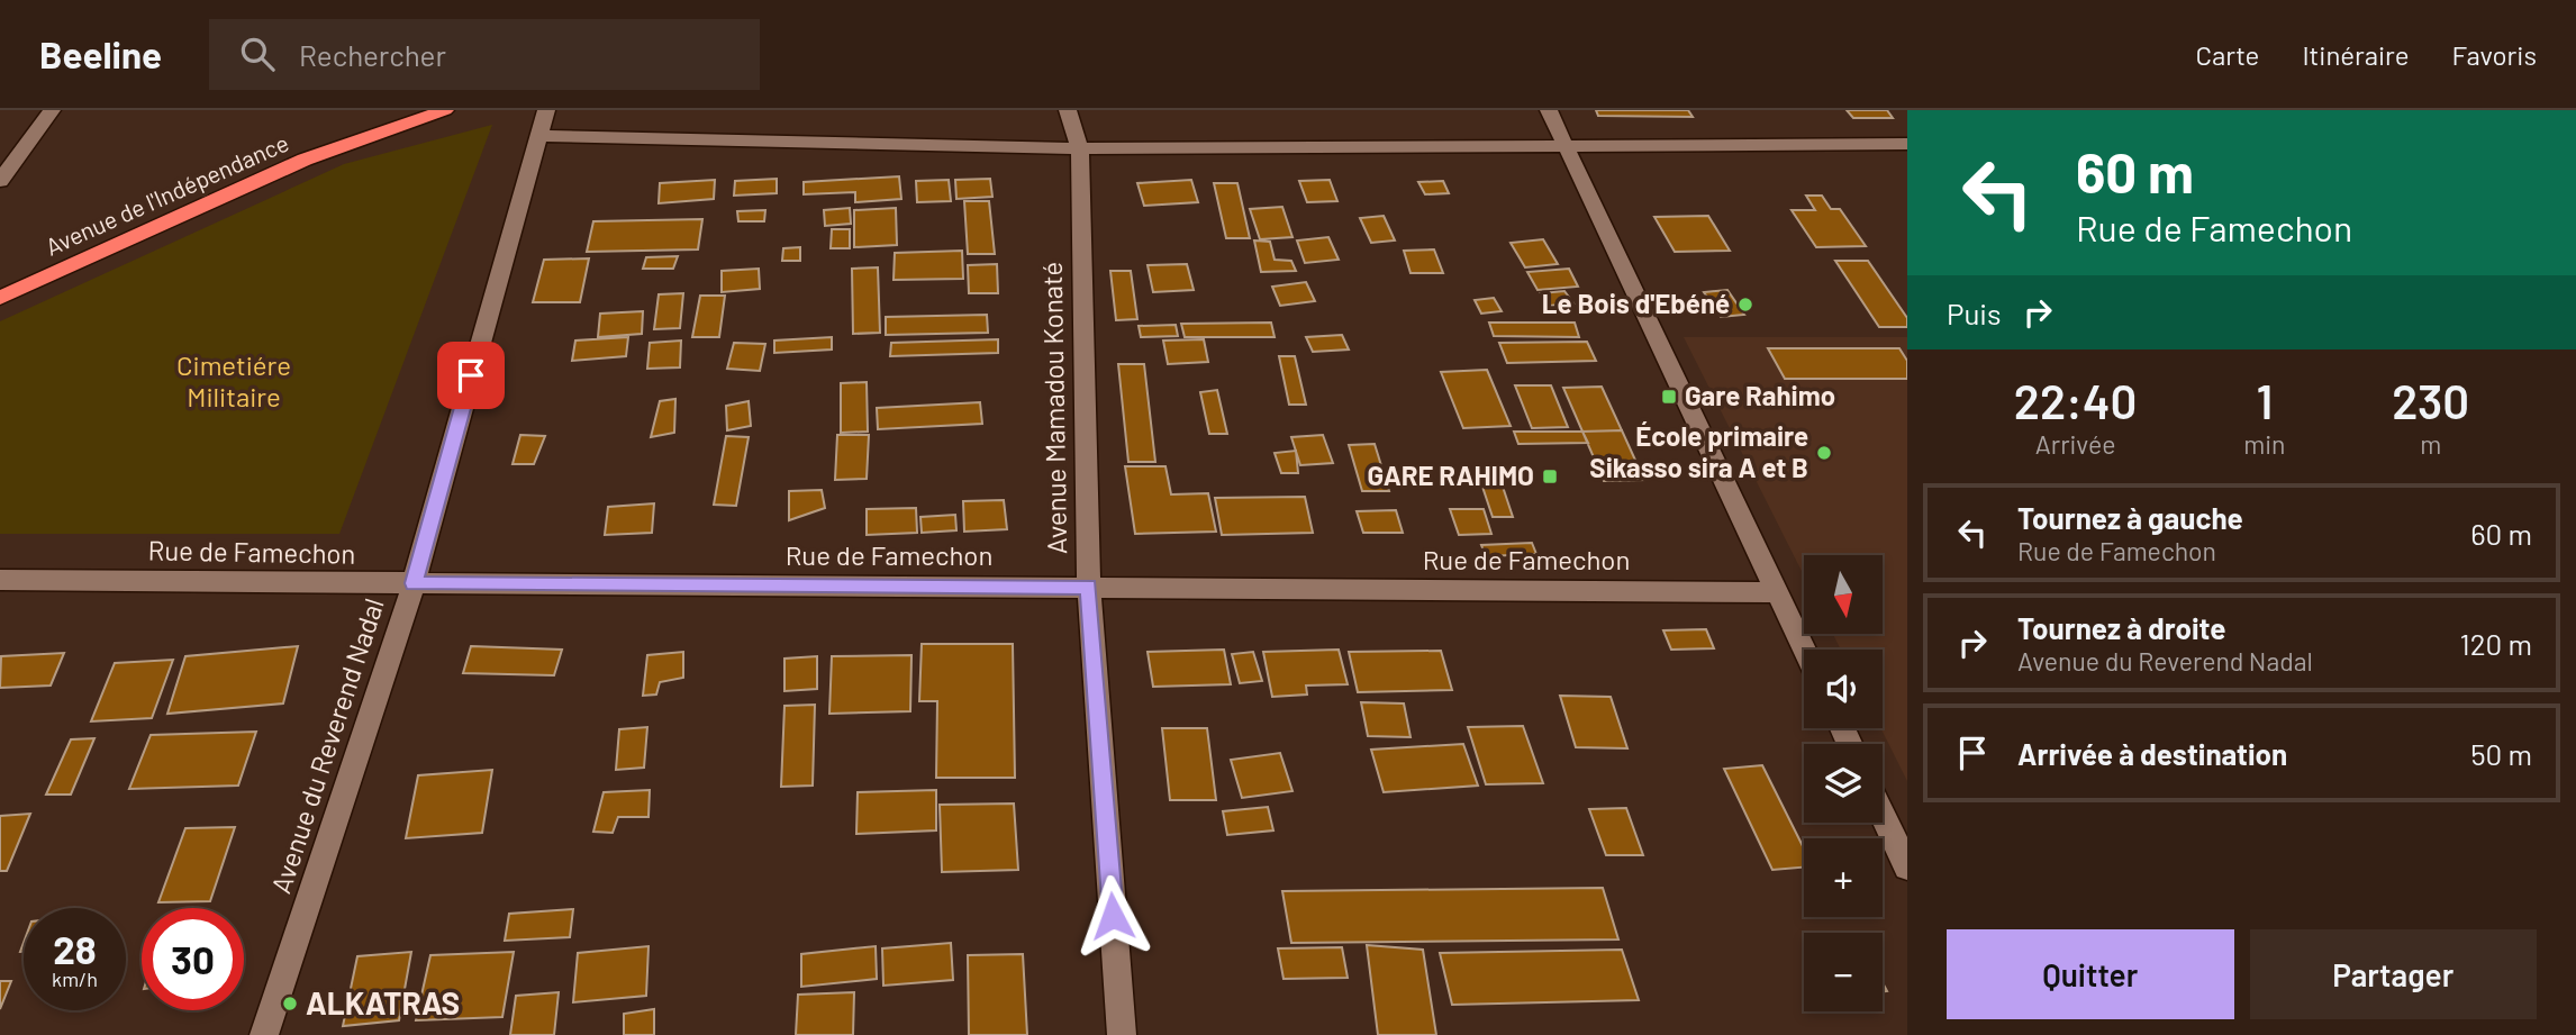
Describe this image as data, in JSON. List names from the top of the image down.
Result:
{
  "streets": {
    "highway": ["Avenue de l'Indépendance"],
    "street": ["Avenue Mamadou Konaté", "Rue de Famechon", "Avenue du Reverend Nadal"]
  },
  "crossings": [
    ["Avenue Mamadou Konaté", "Rue de Famechon"],
    ["Rue de Famechon", "Avenue du Reverend Nadal"]
  ],
  "parks": ["Cimetiére Militaire"],
  "places": {
    "other": ["Le Bois d'Ebéné", "École primaire Sikasso sira A et B", "ALKATRAS"],
    "transit": ["Gare Rahimo", "GARE RAHIMO"]
  },
  "north": "bottom",
  "page": {
    "header": "Beeline",
    "search": "Rechercher",
    "nav": ["Carte", "Itinéraire", "Favoris"],
    "turn": ["60 m", "Rue de Famechon"],
    "then": "Puis",
    "eta": [
      "22:40",
      "Arrivée",
      "1",
      "min",
      "230",
      "m"
    ],
    "list": [
      {
        "name": "Tournez à gauche",
        "note": "Rue de Famechon",
        "value": "60 m"
      },
      {
        "name": "Tournez à droite",
        "note": "Avenue du Reverend Nadal",
        "value": "120 m"
      },
      {
        "name": "Arrivée à destination",
        "value": "50 m"
      }
    ],
    "map_buttons": ["+", "−"],
    "speed": "28 km/h",
    "limit": "30",
    "buttons": ["Quitter", "Partager"]
  }
}
